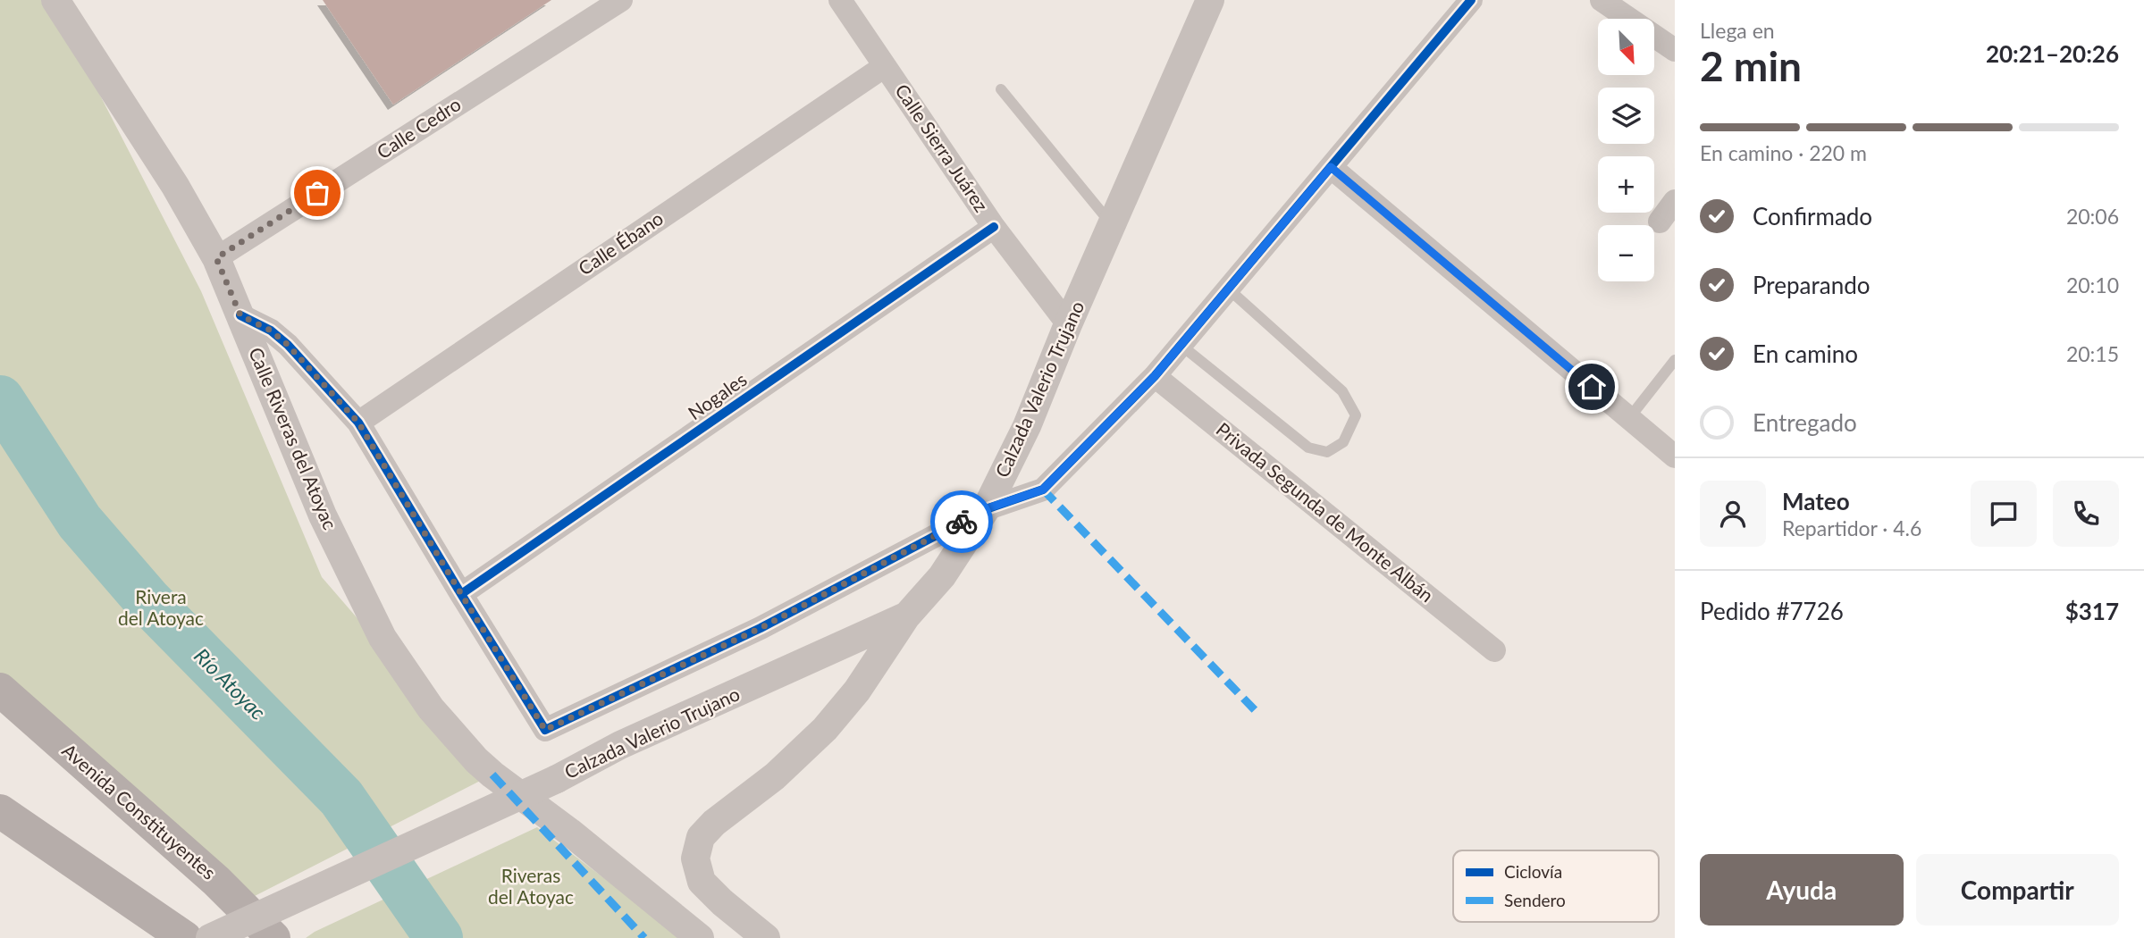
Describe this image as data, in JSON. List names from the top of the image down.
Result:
{
  "streets": {
    "main road": ["Avenida Constituyentes"],
    "street": [
      "Calle Cedro",
      "Calle Sierra Juárez",
      "Calle Ébano",
      "Calzada Valerio Trujano",
      "Nogales",
      "Calle Riveras del Atoyac",
      "Privada Segunda de Monte Albán"
    ]
  },
  "crossings": [
    ["Calle Cedro", "Calle Riveras del Atoyac"],
    ["Calle Sierra Juárez", "Calle Ébano"],
    ["Calle Sierra Juárez", "Calzada Valerio Trujano"],
    ["Calle Sierra Juárez", "Nogales"]
  ],
  "water": ["Río Atoyac"],
  "parks": ["Rivera del Atoyac", "Riveras del Atoyac"],
  "legend": ["Ciclovía", "Sendero"],
  "north": "bottom right",
  "page": {
    "heading": ["2 min", "Llega en", "20:21–20:26"],
    "panel": [
      "Mateo",
      "Repartidor · 4.6",
      "Pedido #7726",
      "$317"
    ],
    "map_buttons": ["+", "−"],
    "bar": "En camino · 220 m",
    "list": [
      ["Confirmado", "20:06"],
      ["Preparando", "20:10"],
      ["En camino", "20:15"],
      "Entregado"
    ],
    "buttons": ["Ayuda", "Compartir"]
  }
}
